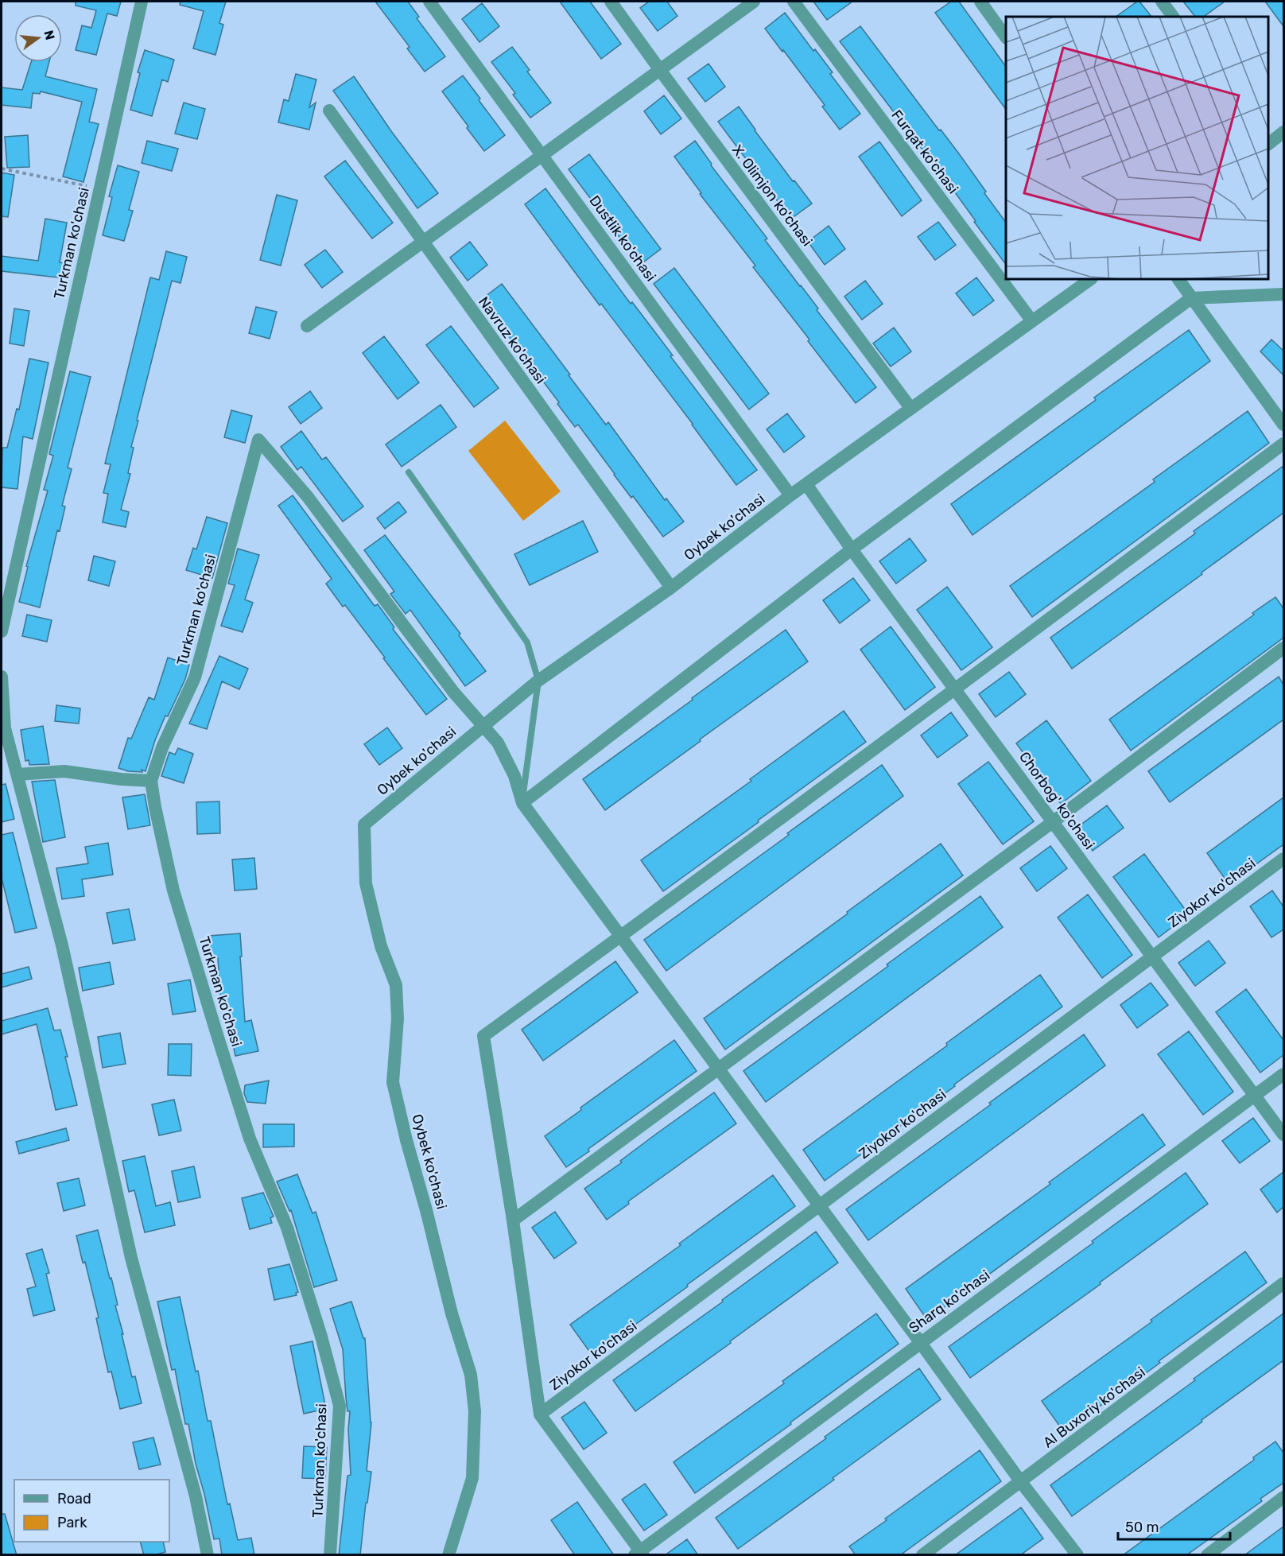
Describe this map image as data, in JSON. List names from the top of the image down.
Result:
{
  "streets": {
    "street": [
      "Furqat ko'chasi",
      "X. Olimjon ko'chasi",
      "Dustlik ko'chasi",
      "Turkman ko'chasi",
      "Navruz ko'chasi",
      "Oybek ko'chasi",
      "Chorbog' ko'chasi",
      "Ziyokor ko'chasi",
      "Sharq ko'chasi",
      "Al Buxoriy ko'chasi"
    ]
  },
  "crossings": [
    ["Furqat ko'chasi", "Oybek ko'chasi"],
    ["X. Olimjon ko'chasi", "Oybek ko'chasi"],
    ["Dustlik ko'chasi", "Oybek ko'chasi"],
    ["Turkman ko'chasi", "Oybek ko'chasi"],
    ["Navruz ko'chasi", "Oybek ko'chasi"],
    ["Oybek ko'chasi", "Chorbog' ko'chasi"],
    ["Chorbog' ko'chasi", "Ziyokor ko'chasi"],
    ["Chorbog' ko'chasi", "Sharq ko'chasi"]
  ],
  "legend": ["Road", "Park"],
  "scale_bar": "50 m",
  "north": "right"
}
